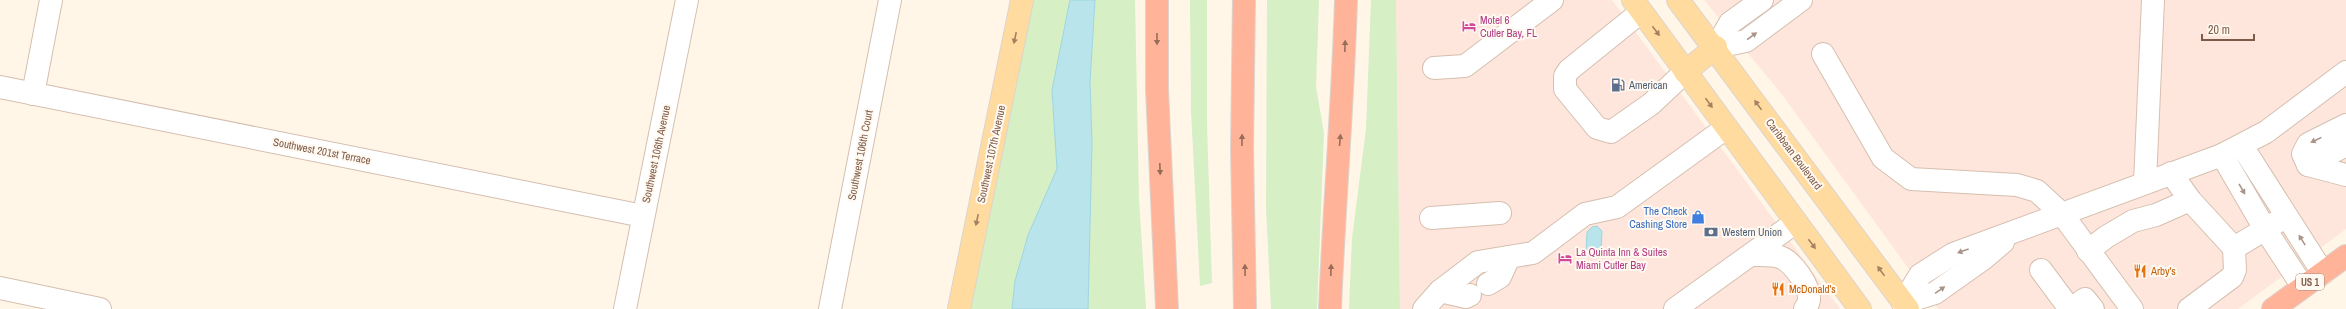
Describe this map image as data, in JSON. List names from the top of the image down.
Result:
{
  "streets": {
    "highway": ["US 1"],
    "main road": ["Southwest 107th Avenue", "Caribbean Boulevard"],
    "street": ["Southwest 201st Terrace", "Southwest 106th Avenue", "Southwest 106th Court"]
  },
  "crossings": [
    ["Southwest 201st Terrace", "Southwest 106th Avenue"]
  ],
  "one_way": ["Southwest 107th Avenue"],
  "places": {
    "hotel": ["Motel 6 Cutler Bay, FL", "La Quinta Inn & Suites Miami Cutler Bay"],
    "fuel station": ["American"],
    "shop": ["The Check Cashing Store"],
    "bank": ["Western Union"],
    "restaurant": ["Arby's", "McDonald's"]
  },
  "scale_bar": "20 m"
}
